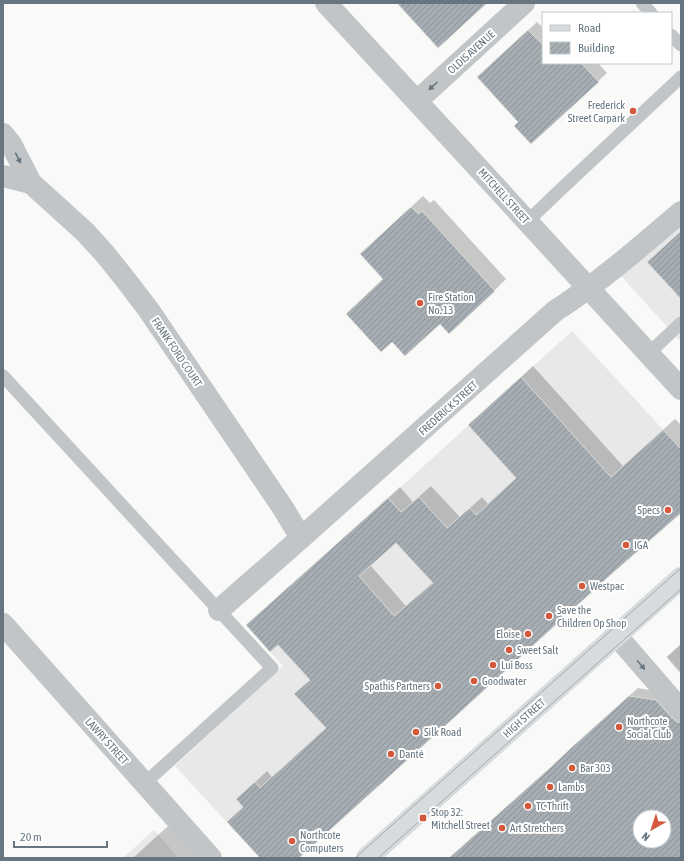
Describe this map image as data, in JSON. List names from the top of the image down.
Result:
{
  "streets": {
    "main road": ["HIGH STREET"],
    "street": [
      "OLDIS AVENUE",
      "MITCHELL STREET",
      "FRANK FORD COURT",
      "FREDERICK STREET",
      "LAWRY STREET"
    ]
  },
  "crossings": [
    ["OLDIS AVENUE", "MITCHELL STREET"],
    ["MITCHELL STREET", "FREDERICK STREET"],
    ["FRANK FORD COURT", "FREDERICK STREET"]
  ],
  "one_way": ["OLDIS AVENUE"],
  "places": {
    "other": [
      "Frederick Street Carpark",
      "Fire Station No. 13",
      "Specs",
      "IGA",
      "Westpac",
      "Save the Children Op Shop",
      "Eloise",
      "Sweet Salt",
      "Lui Boss",
      "Goodwater",
      "Spathis Partners",
      "Northcote Social Club",
      "Silk Road",
      "Danté",
      "Bar 303",
      "Lambs",
      "TC Thrift",
      "Art Stretchers",
      "Northcote Computers"
    ],
    "transit": ["Stop 32: Mitchell Street"]
  },
  "legend": ["Road", "Building"],
  "scale_bar": "20 m",
  "north": "bottom left"
}
